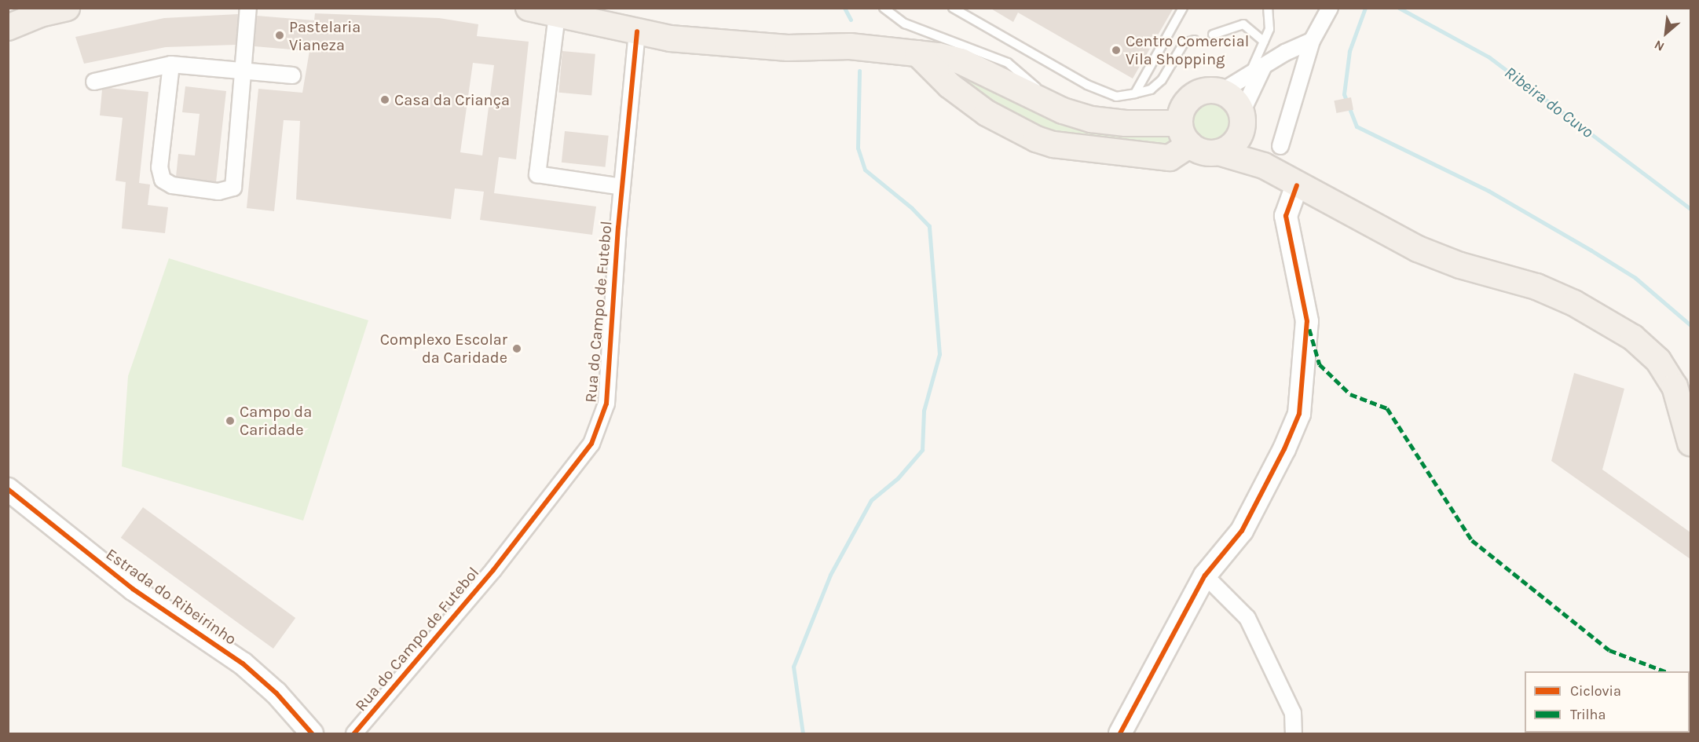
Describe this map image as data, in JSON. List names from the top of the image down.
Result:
{
  "streets": {
    "street": ["Rua do Campo de Futebol", "Estrada do Ribeirinho"]
  },
  "water": ["Ribeira do Cuvo"],
  "places": [
    "Pastelaria Vianeza",
    "Centro Comercial Vila Shopping",
    "Casa da Criança",
    "Complexo Escolar da Caridade",
    "Campo da Caridade"
  ],
  "legend": ["Ciclovia", "Trilha"],
  "north": "bottom left"
}
